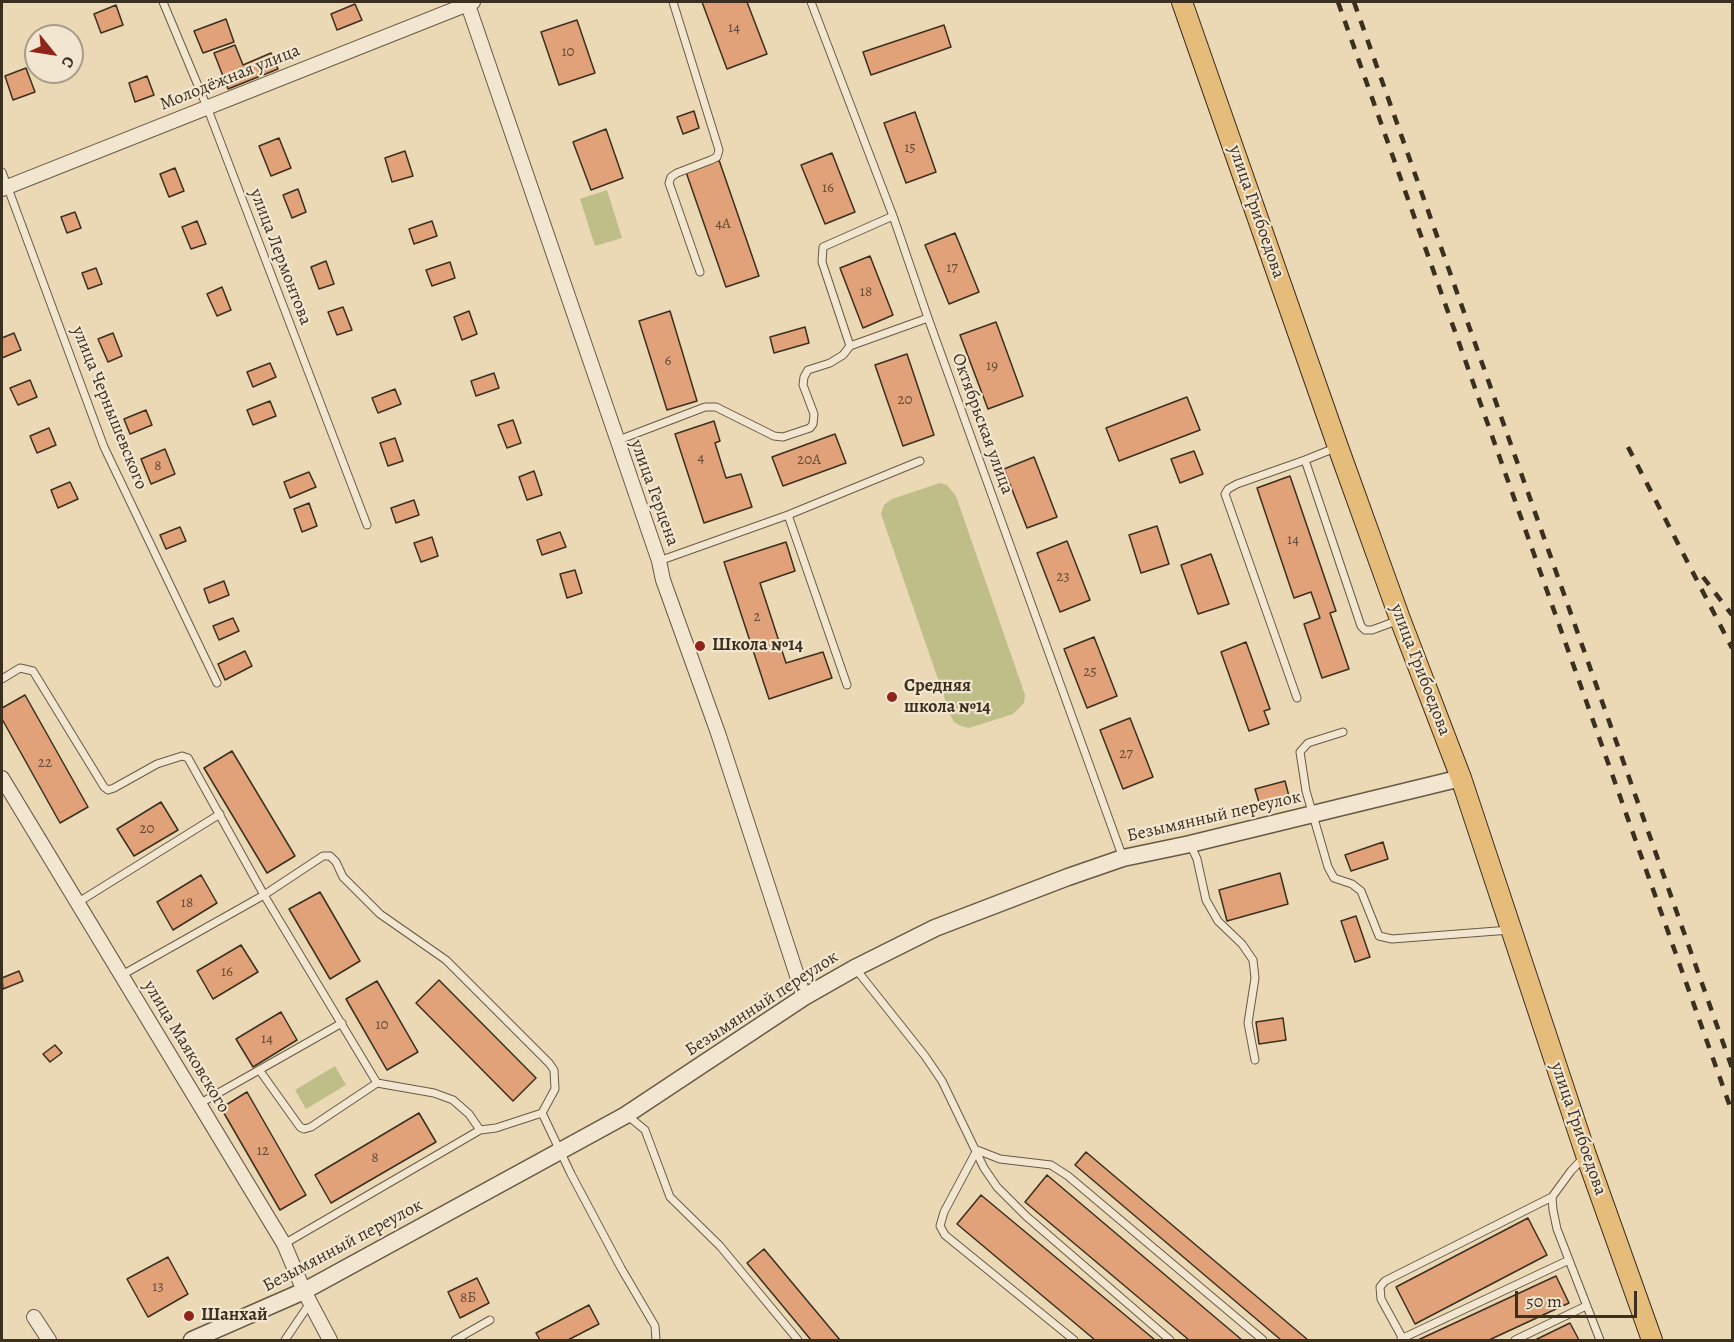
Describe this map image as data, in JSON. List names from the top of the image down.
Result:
{
  "streets": {
    "main road": ["улица Грибоедова"],
    "street": [
      "Молодёжная улица",
      "улица Герцена",
      "Безымянный переулок",
      "улица Маяковского"
    ],
    "lane": ["улица Лермонтова", "улица Чернышевского", "Октябрьская улица"]
  },
  "crossings": [
    ["Молодёжная улица", "улица Лермонтова"],
    ["Молодёжная улица", "улица Чернышевского"],
    ["Молодёжная улица", "улица Герцена"],
    ["улица Грибоедова", "Безымянный переулок"],
    ["Октябрьская улица", "Безымянный переулок"],
    ["улица Герцена", "Безымянный переулок"],
    ["Безымянный переулок", "улица Маяковского"]
  ],
  "places": ["Школа №14", "Средняя школа №14", "Шанхай"],
  "house_numbers": [
    "14",
    "10",
    "15",
    "16",
    "4А",
    "17",
    "18",
    "6",
    "19",
    "20",
    "4",
    "20А",
    "8",
    "14",
    "23",
    "2",
    "25",
    "27",
    "22",
    "20",
    "18",
    "16",
    "10",
    "14",
    "12",
    "8",
    "13",
    "8Б"
  ],
  "scale_bar": "50 m",
  "north": "bottom right"
}
